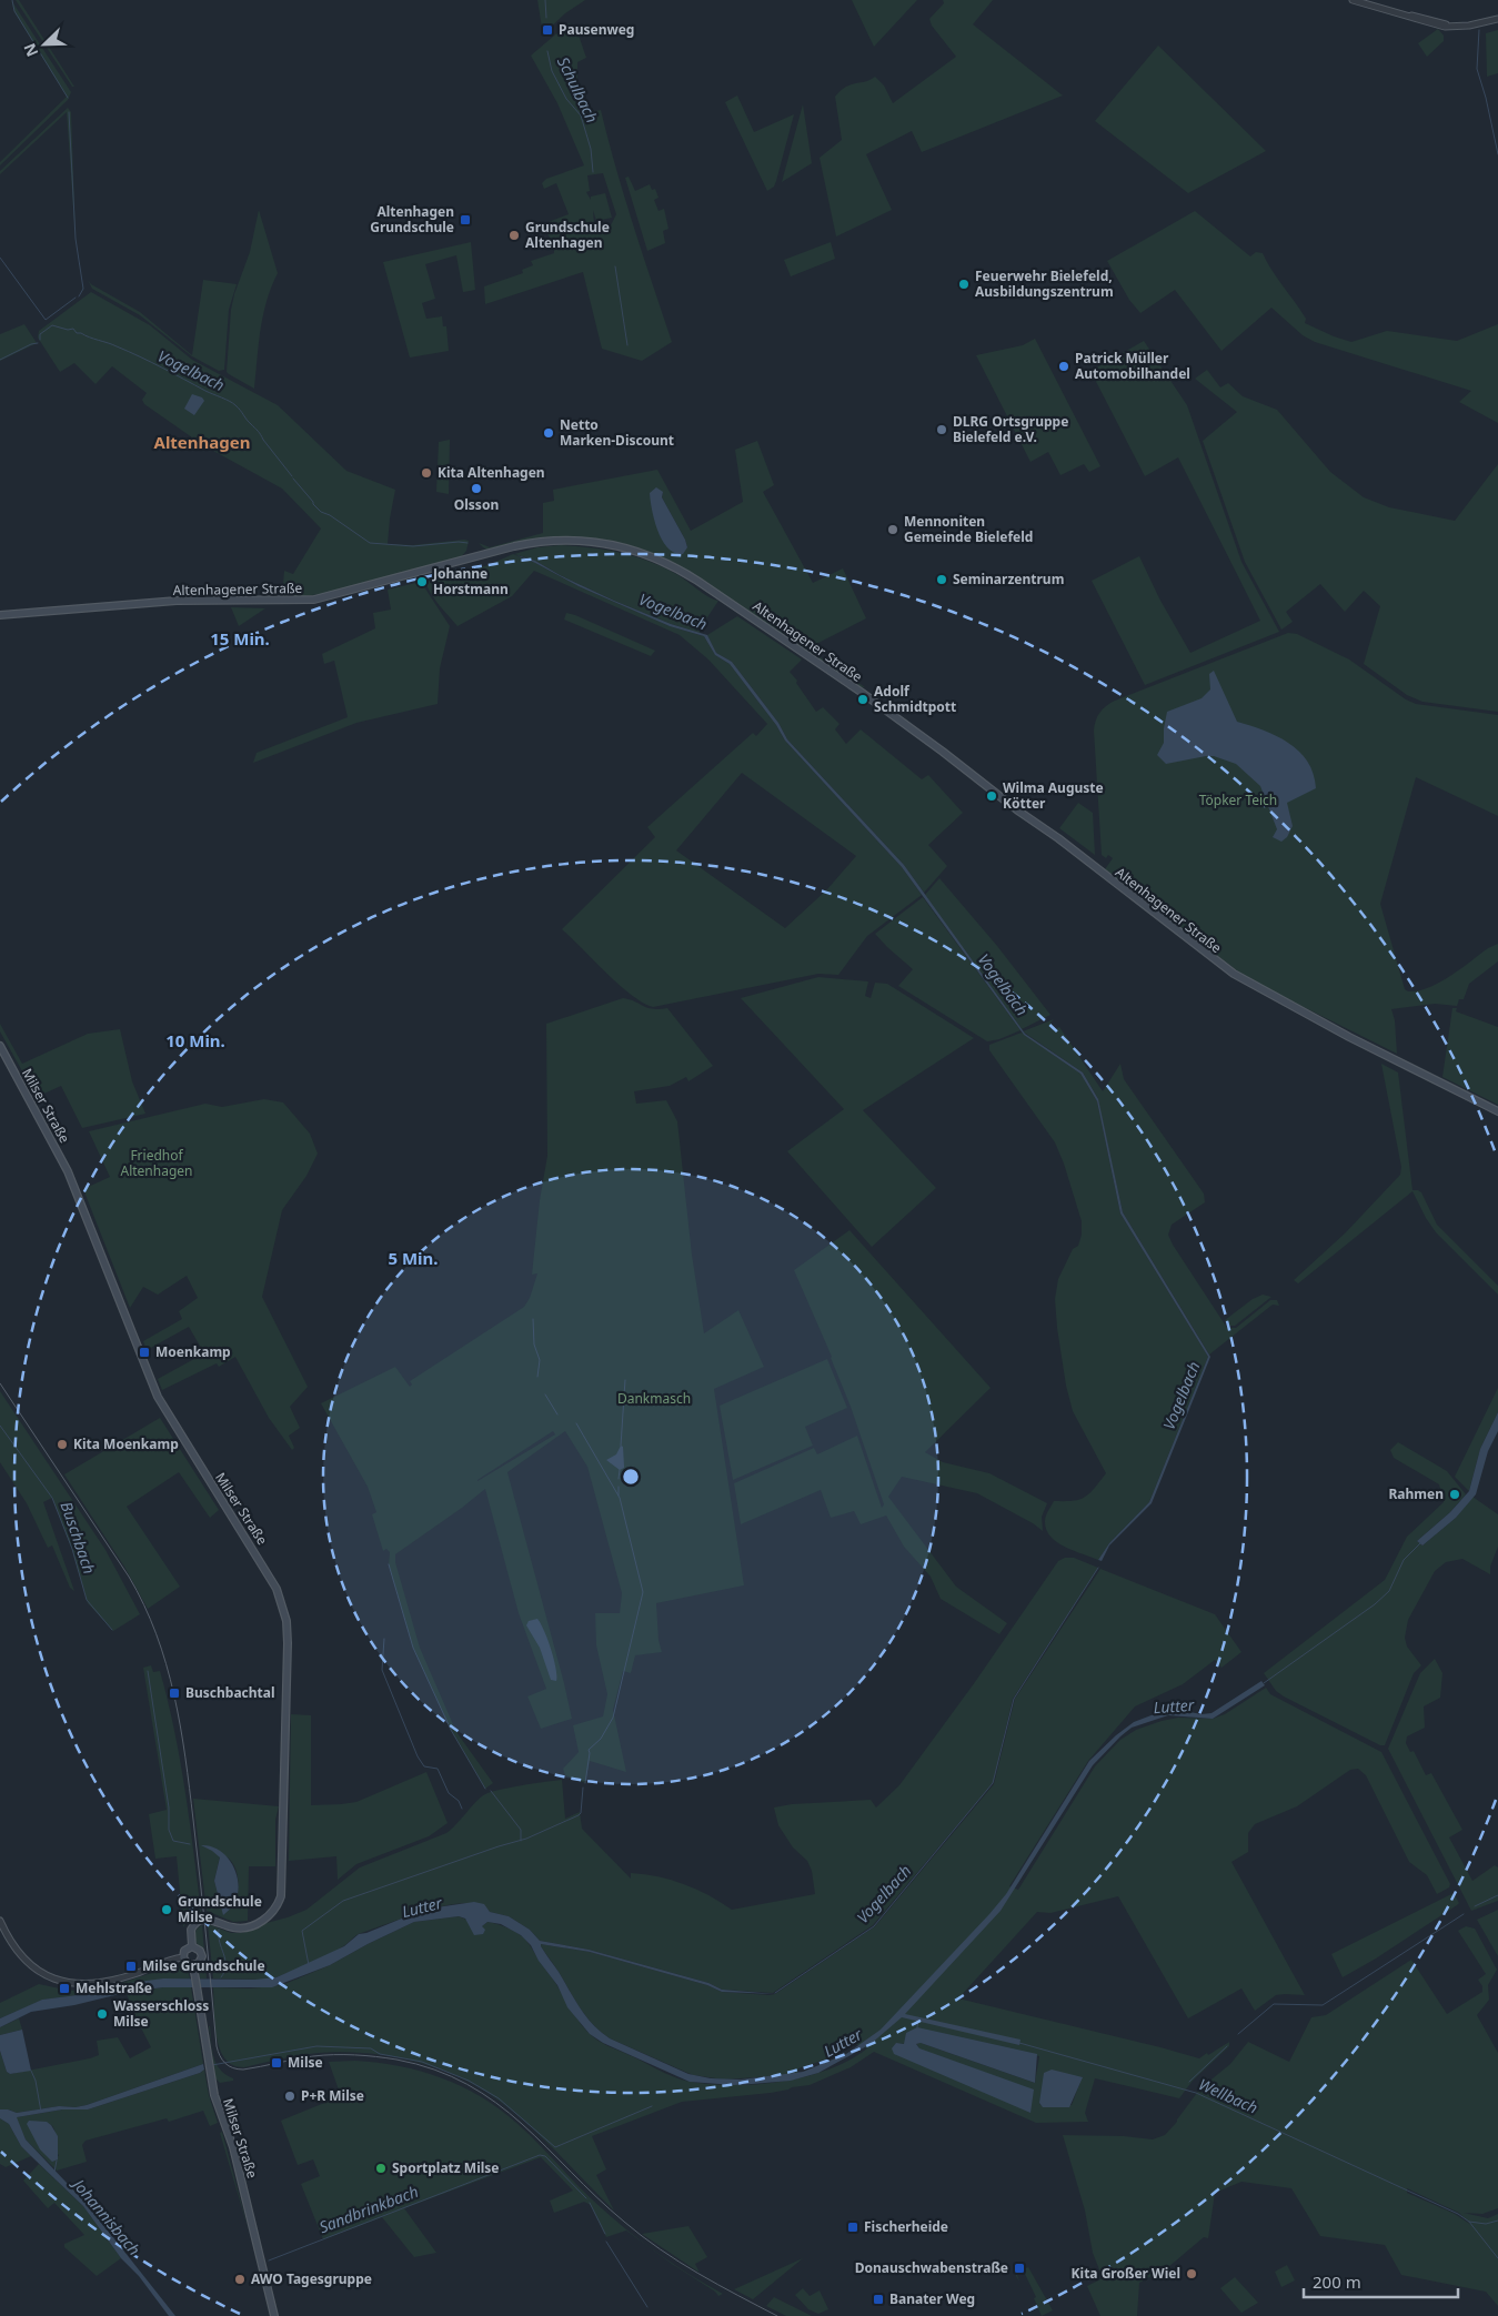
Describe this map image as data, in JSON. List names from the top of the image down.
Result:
{
  "streets": {
    "main road": ["Altenhagener Straße", "Milser Straße"]
  },
  "districts": ["Altenhagen"],
  "water": [
    "Schulbach",
    "Vogelbach",
    "Buschbach",
    "Lutter",
    "Wellbach",
    "Sandbrinkbach",
    "Johannisbach"
  ],
  "parks": ["Töpker Teich", "Friedhof Altenhagen", "Dankmasch"],
  "places": {
    "transit": [
      "Pausenweg",
      "Altenhagen Grundschule",
      "Moenkamp",
      "Buschbachtal",
      "Milse Grundschule",
      "Mehlstraße",
      "Milse",
      "Fischerheide",
      "Donauschwabenstraße",
      "Banater Weg"
    ],
    "other": [
      "Grundschule Altenhagen",
      "Feuerwehr Bielefeld, Ausbildungszentrum",
      "Patrick Müller Automobilhandel",
      "DLRG Ortsgruppe Bielefeld e.V.",
      "Netto Marken-Discount",
      "Kita Altenhagen",
      "Olsson",
      "Mennoniten Gemeinde Bielefeld",
      "Seminarzentrum",
      "Johanne Horstmann",
      "Adolf Schmidtpott",
      "Wilma Auguste Kötter",
      "Kita Moenkamp",
      "Rahmen",
      "Grundschule Milse",
      "Wasserschloss Milse",
      "P+R Milse",
      "Sportplatz Milse",
      "Kita Großer Wiel",
      "AWO Tagesgruppe"
    ]
  },
  "scale_bar": "200 m",
  "north": "bottom left",
  "rings": ["15 Min.", "10 Min.", "5 Min."]
}
